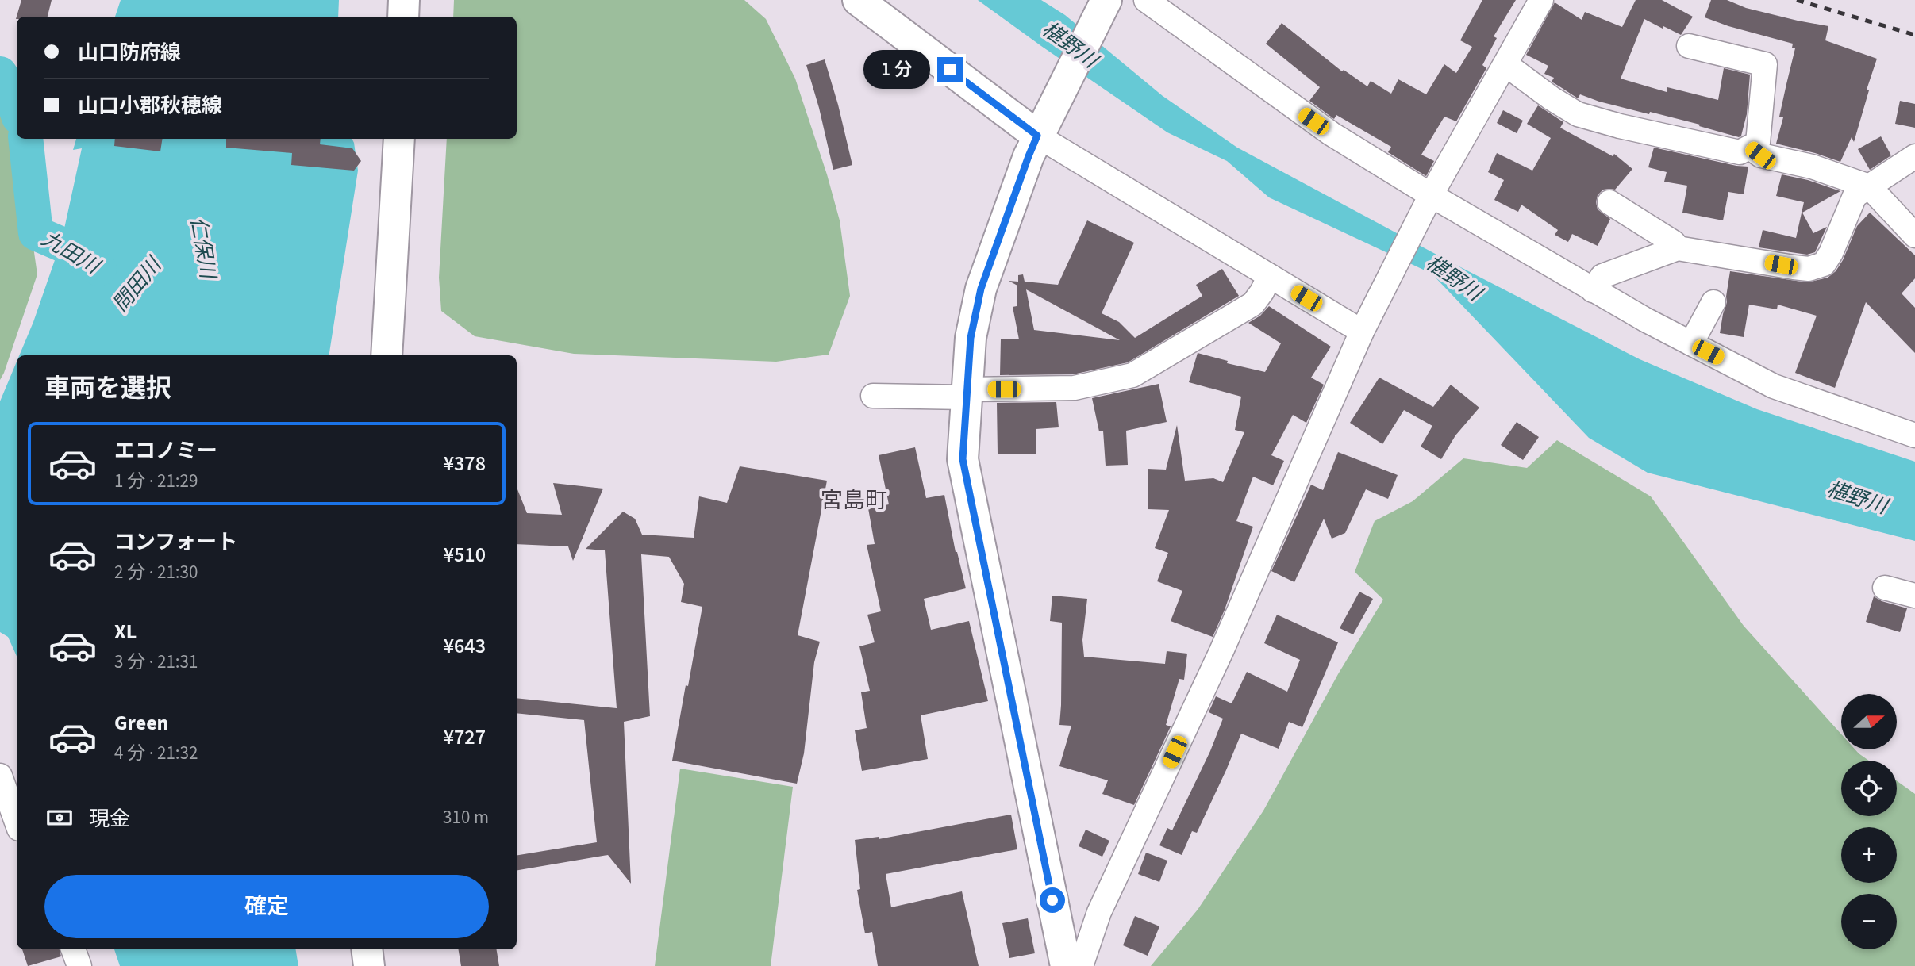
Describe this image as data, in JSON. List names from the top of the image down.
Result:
{
  "districts": ["宮島町"],
  "water": [
    "椹野川",
    "仁保川",
    "九田川",
    "問田川"
  ],
  "north": "right",
  "page": {
    "banner": ["山口防府線", "山口小郡秋穂線"],
    "bubble": "1 分",
    "heading": "車両を選択",
    "list": [
      {
        "name": "エコノミー",
        "note": "1 分 · 21:29",
        "value": "¥378"
      },
      {
        "name": "コンフォート",
        "note": "2 分 · 21:30",
        "value": "¥510"
      },
      {
        "name": "XL",
        "note": "3 分 · 21:31",
        "value": "¥643"
      },
      {
        "name": "Green",
        "note": "4 分 · 21:32",
        "value": "¥727"
      }
    ],
    "map_buttons": ["+", "−"],
    "pay": ["現金", "310 m"],
    "buttons": "確定"
  }
}
